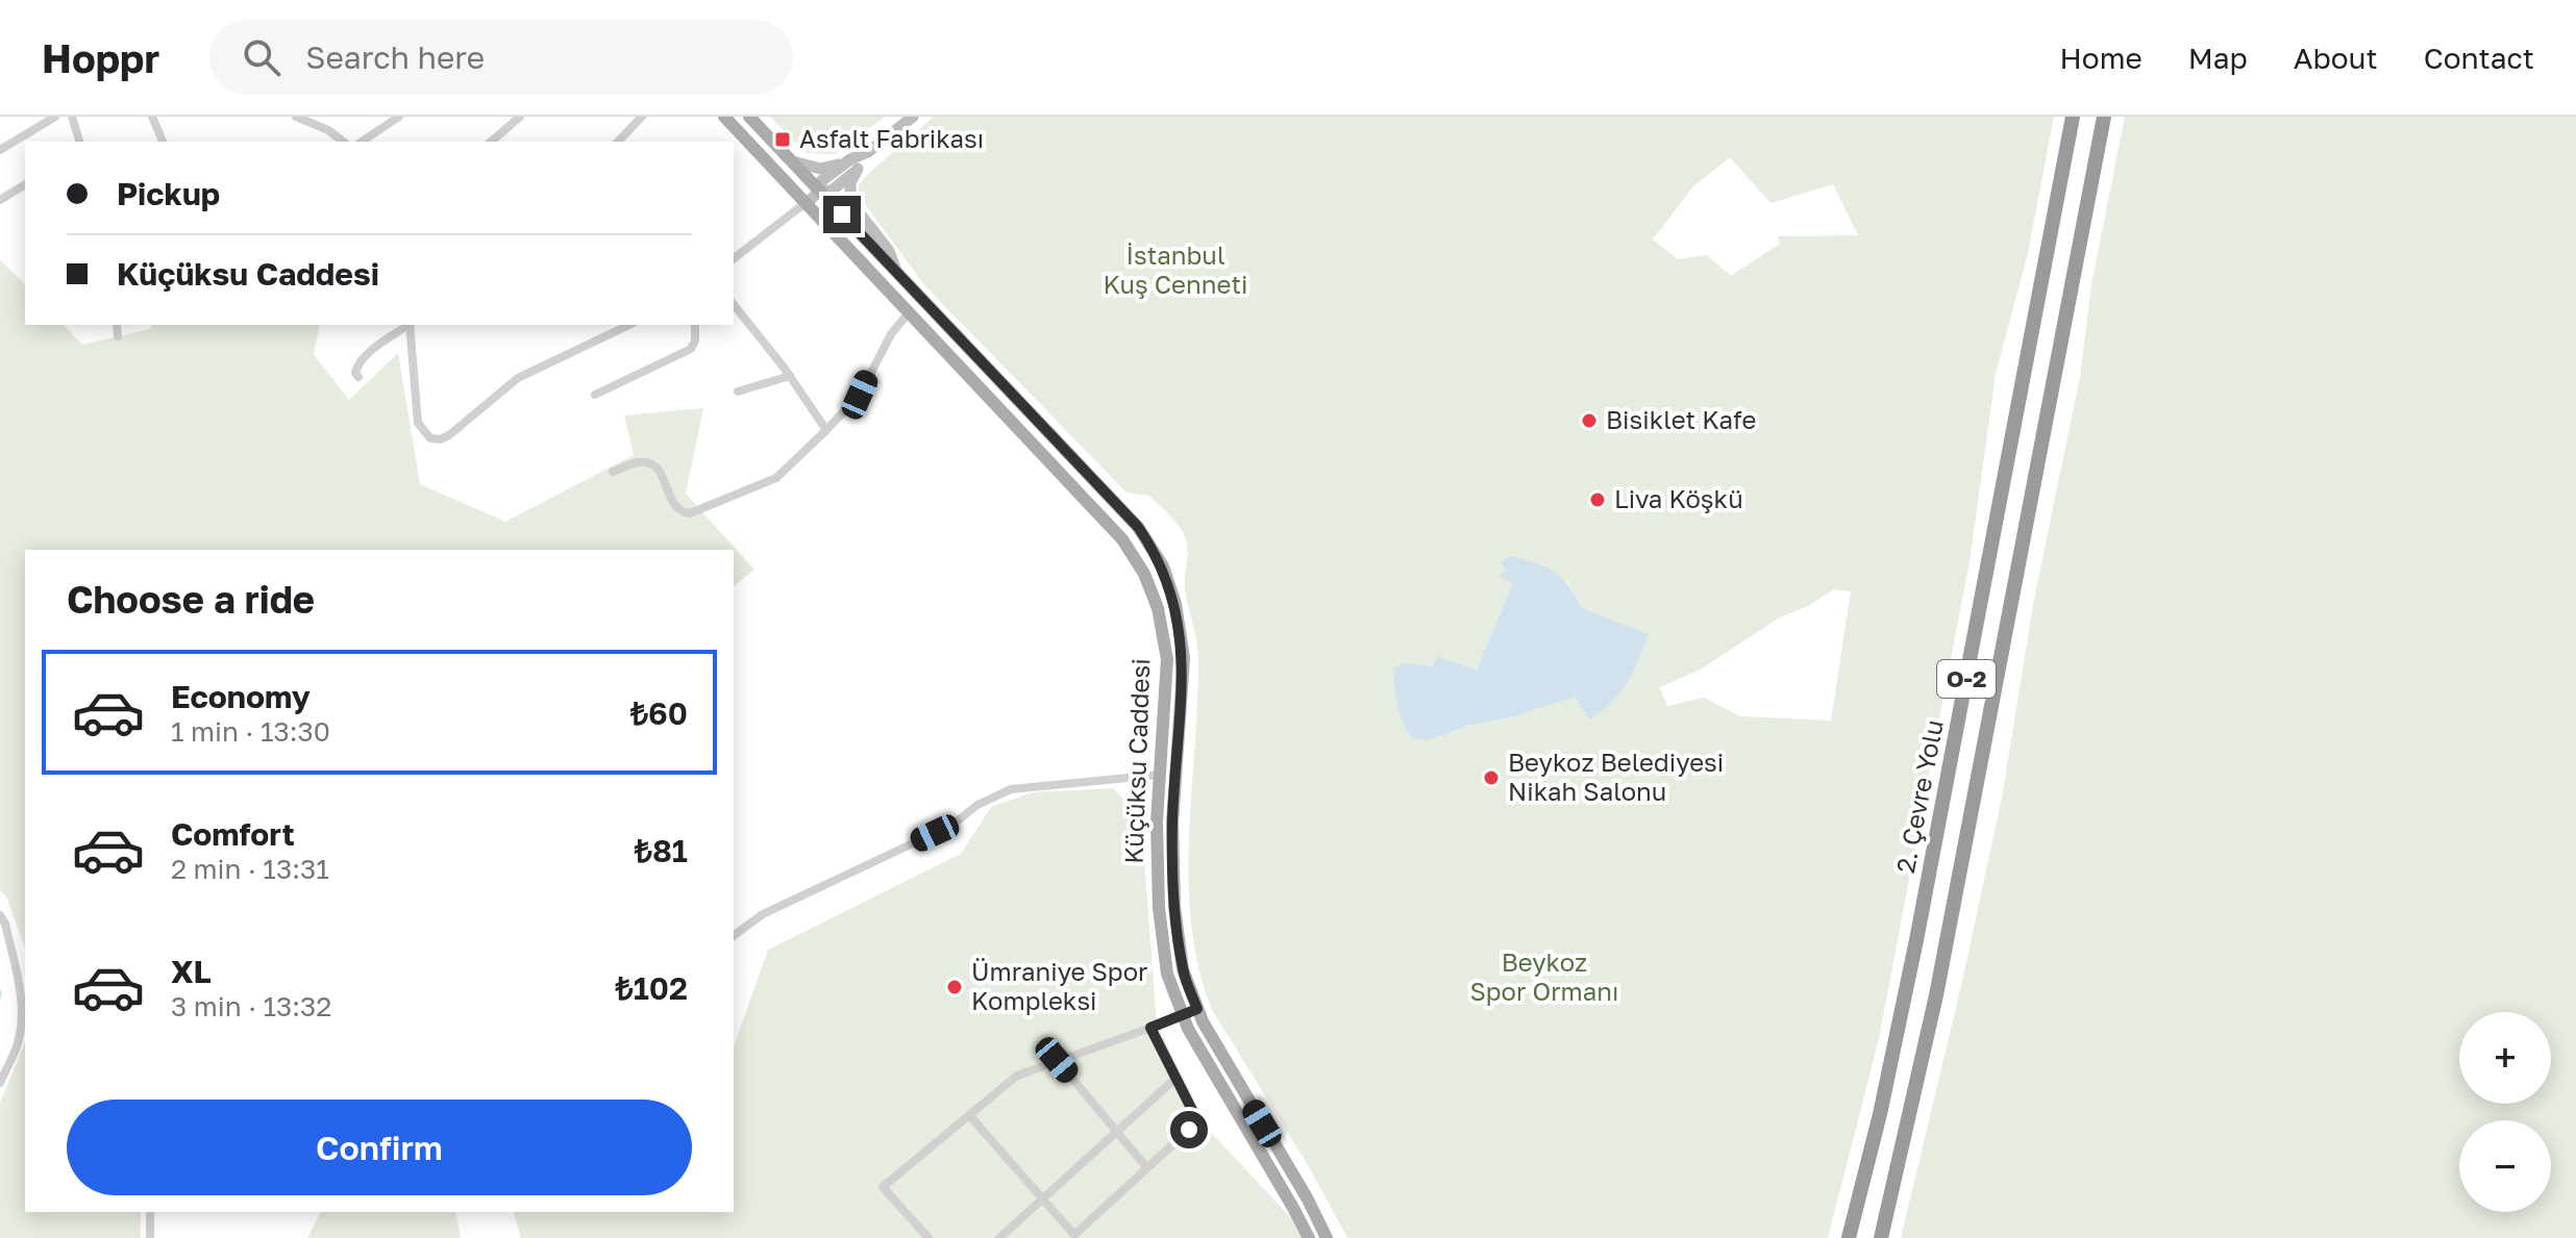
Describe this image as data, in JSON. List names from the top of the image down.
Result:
{
  "streets": {
    "highway": ["O-2", "2. Çevre Yolu"],
    "main road": ["Küçüksu Caddesi"]
  },
  "parks": ["İstanbul Kuş Cenneti", "Beykoz Spor Ormanı"],
  "places": {
    "transit": ["Asfalt Fabrikası"],
    "other": [
      "Bisiklet Kafe",
      "Liva Köşkü",
      "Beykoz Belediyesi Nikah Salonu",
      "Ümraniye Spor Kompleksi"
    ]
  },
  "page": {
    "header": "Hoppr",
    "search": "Search here",
    "nav": [
      "Home",
      "Map",
      "About",
      "Contact"
    ],
    "banner": ["Pickup", "Küçüksu Caddesi"],
    "heading": "Choose a ride",
    "list": [
      {
        "name": "Economy",
        "note": "1 min · 13:30",
        "value": "₺60"
      },
      {
        "name": "Comfort",
        "note": "2 min · 13:31",
        "value": "₺81"
      },
      {
        "name": "XL",
        "note": "3 min · 13:32",
        "value": "₺102"
      }
    ],
    "map_buttons": ["+", "−"],
    "buttons": "Confirm"
  }
}
